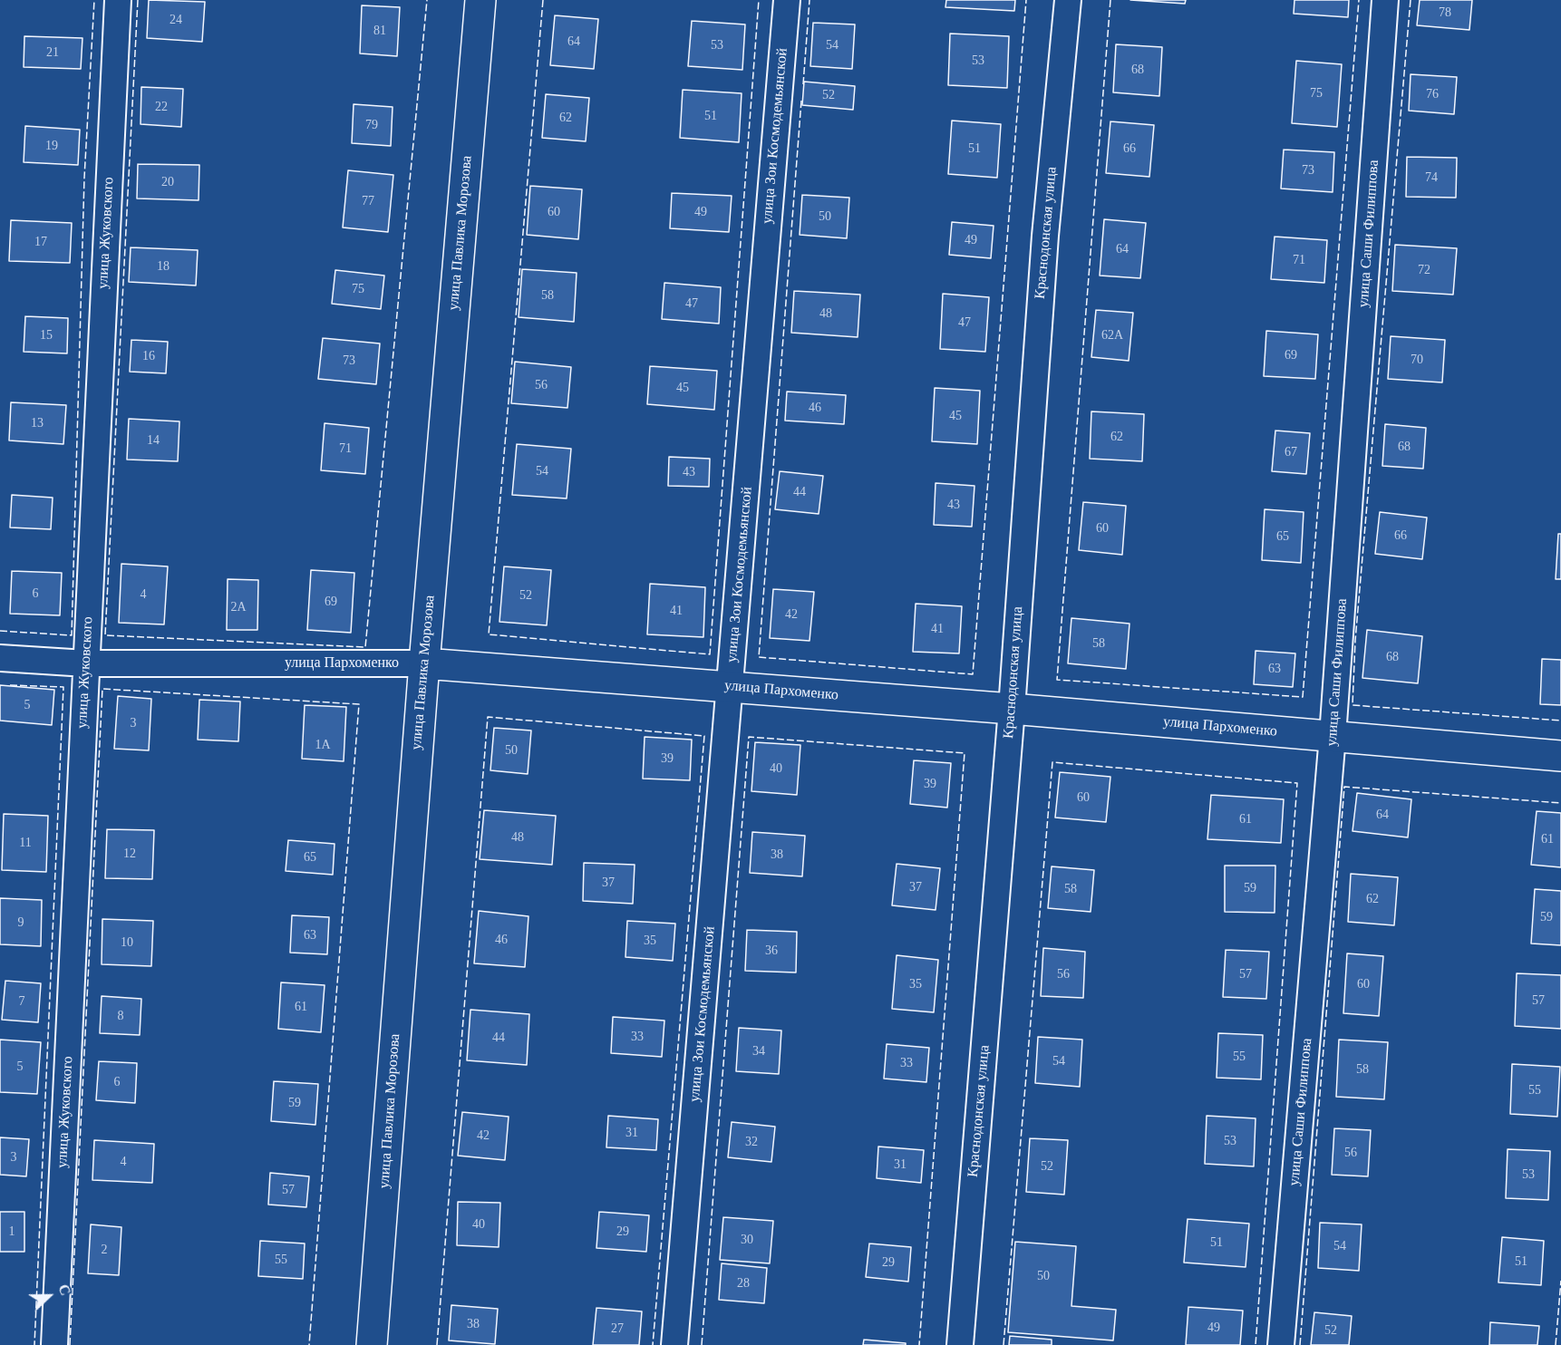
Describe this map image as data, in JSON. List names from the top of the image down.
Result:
{
  "streets": {
    "street": [
      "улица Зои Космодемьянской",
      "улица Жуковского",
      "улица Павлика Морозова",
      "Краснодонская улица",
      "улица Саши Филиппова",
      "улица Пархоменко"
    ]
  },
  "crossings": [
    ["улица Зои Космодемьянской", "улица Пархоменко"],
    ["улица Жуковского", "улица Пархоменко"],
    ["улица Павлика Морозова", "улица Пархоменко"],
    ["Краснодонская улица", "улица Пархоменко"],
    ["улица Саши Филиппова", "улица Пархоменко"]
  ],
  "house_numbers": [
    "78",
    "24",
    "81",
    "64",
    "53",
    "54",
    "21",
    "53",
    "68",
    "75",
    "76",
    "52",
    "22",
    "51",
    "62",
    "79",
    "19",
    "51",
    "66",
    "73",
    "74",
    "20",
    "77",
    "60",
    "49",
    "50",
    "49",
    "17",
    "64",
    "71",
    "18",
    "72",
    "75",
    "58",
    "47",
    "48",
    "47",
    "15",
    "62А",
    "69",
    "16",
    "70",
    "73",
    "56",
    "45",
    "46",
    "45",
    "13",
    "62",
    "14",
    "68",
    "71",
    "67",
    "54",
    "43",
    "44",
    "43",
    "60",
    "66",
    "65",
    "6",
    "4",
    "52",
    "69",
    "2А",
    "41",
    "42",
    "41",
    "58",
    "68",
    "63",
    "5",
    "3",
    "1А",
    "50",
    "39",
    "40",
    "39",
    "60",
    "64",
    "61",
    "48",
    "61",
    "11",
    "12",
    "38",
    "65",
    "37",
    "37",
    "59",
    "58",
    "62",
    "59",
    "9",
    "63",
    "46",
    "35",
    "10",
    "36",
    "56",
    "57",
    "35",
    "60",
    "57",
    "7",
    "61",
    "8",
    "33",
    "44",
    "34",
    "55",
    "54",
    "33",
    "5",
    "58",
    "6",
    "55",
    "59",
    "31",
    "42",
    "53",
    "32",
    "56",
    "3",
    "4",
    "31",
    "52",
    "53",
    "57",
    "40",
    "1",
    "29",
    "30",
    "51",
    "54",
    "2",
    "55",
    "51",
    "29",
    "50",
    "28",
    "38",
    "49",
    "27",
    "52"
  ],
  "north": "right"
}
